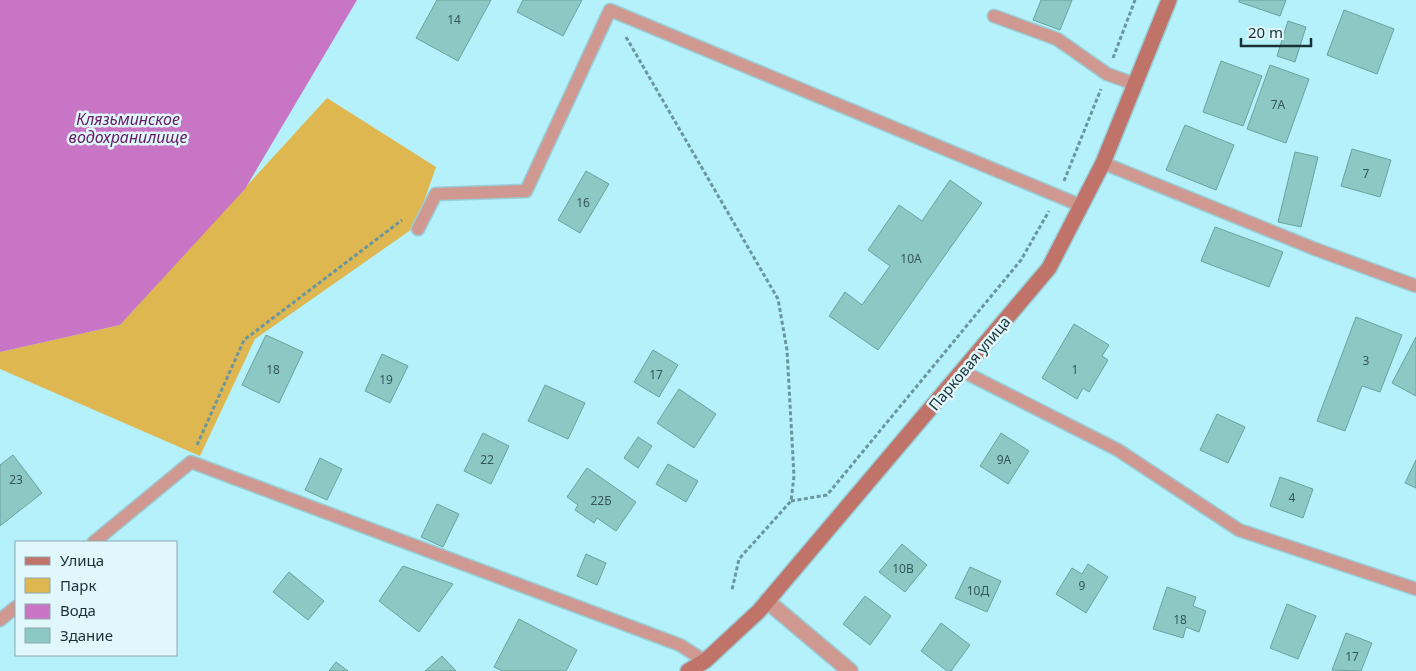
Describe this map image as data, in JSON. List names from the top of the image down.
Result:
{
  "streets": {
    "street": ["Парковая улица"]
  },
  "water": ["Клязьминское водохранилище"],
  "house_numbers": [
    "14",
    "7А",
    "7",
    "16",
    "10А",
    "3",
    "18",
    "1",
    "17",
    "19",
    "22",
    "9А",
    "23",
    "4",
    "22Б",
    "10В",
    "9",
    "10Д",
    "18",
    "17"
  ],
  "legend": [
    "Улица",
    "Парк",
    "Вода",
    "Здание"
  ],
  "scale_bar": "20 m"
}
